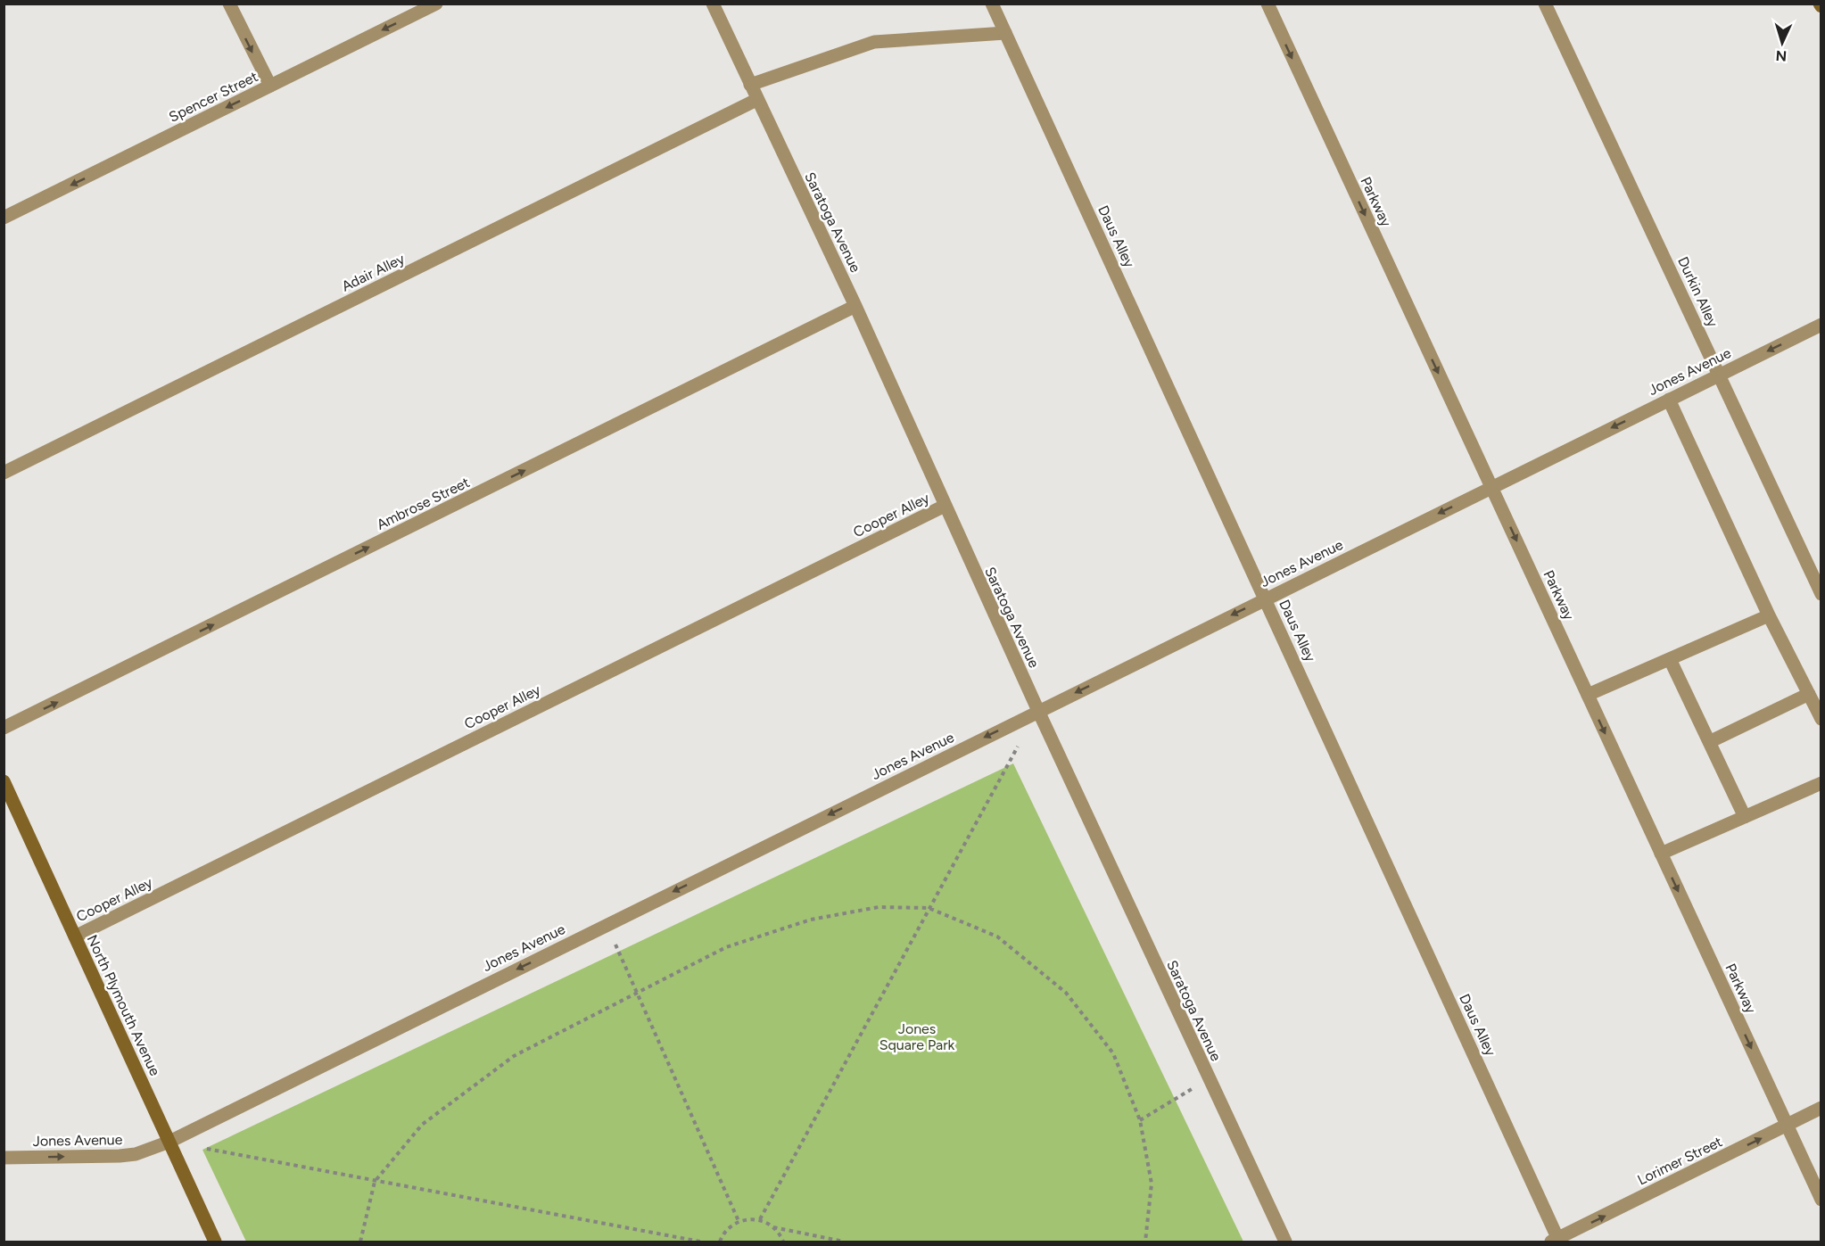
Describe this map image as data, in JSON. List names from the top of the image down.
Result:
{
  "streets": {
    "street": [
      "Spencer Street",
      "Parkway",
      "Saratoga Avenue",
      "Daus Alley",
      "Adair Alley",
      "Durkin Alley",
      "Jones Avenue",
      "Ambrose Street",
      "Cooper Alley",
      "North Plymouth Avenue",
      "Lorimer Street"
    ]
  },
  "crossings": [
    ["Parkway", "Jones Avenue"],
    ["Parkway", "Lorimer Street"],
    ["Saratoga Avenue", "Adair Alley"],
    ["Saratoga Avenue", "Jones Avenue"],
    ["Saratoga Avenue", "Ambrose Street"],
    ["Saratoga Avenue", "Cooper Alley"],
    ["Daus Alley", "Jones Avenue"],
    ["Daus Alley", "Lorimer Street"],
    ["Durkin Alley", "Jones Avenue"],
    ["Jones Avenue", "North Plymouth Avenue"],
    ["Cooper Alley", "North Plymouth Avenue"]
  ],
  "one_way": [
    "Spencer Street",
    "Parkway",
    "Jones Avenue",
    "Ambrose Street",
    "Lorimer Street"
  ],
  "parks": ["Jones Square Park"],
  "north": "bottom"
}
